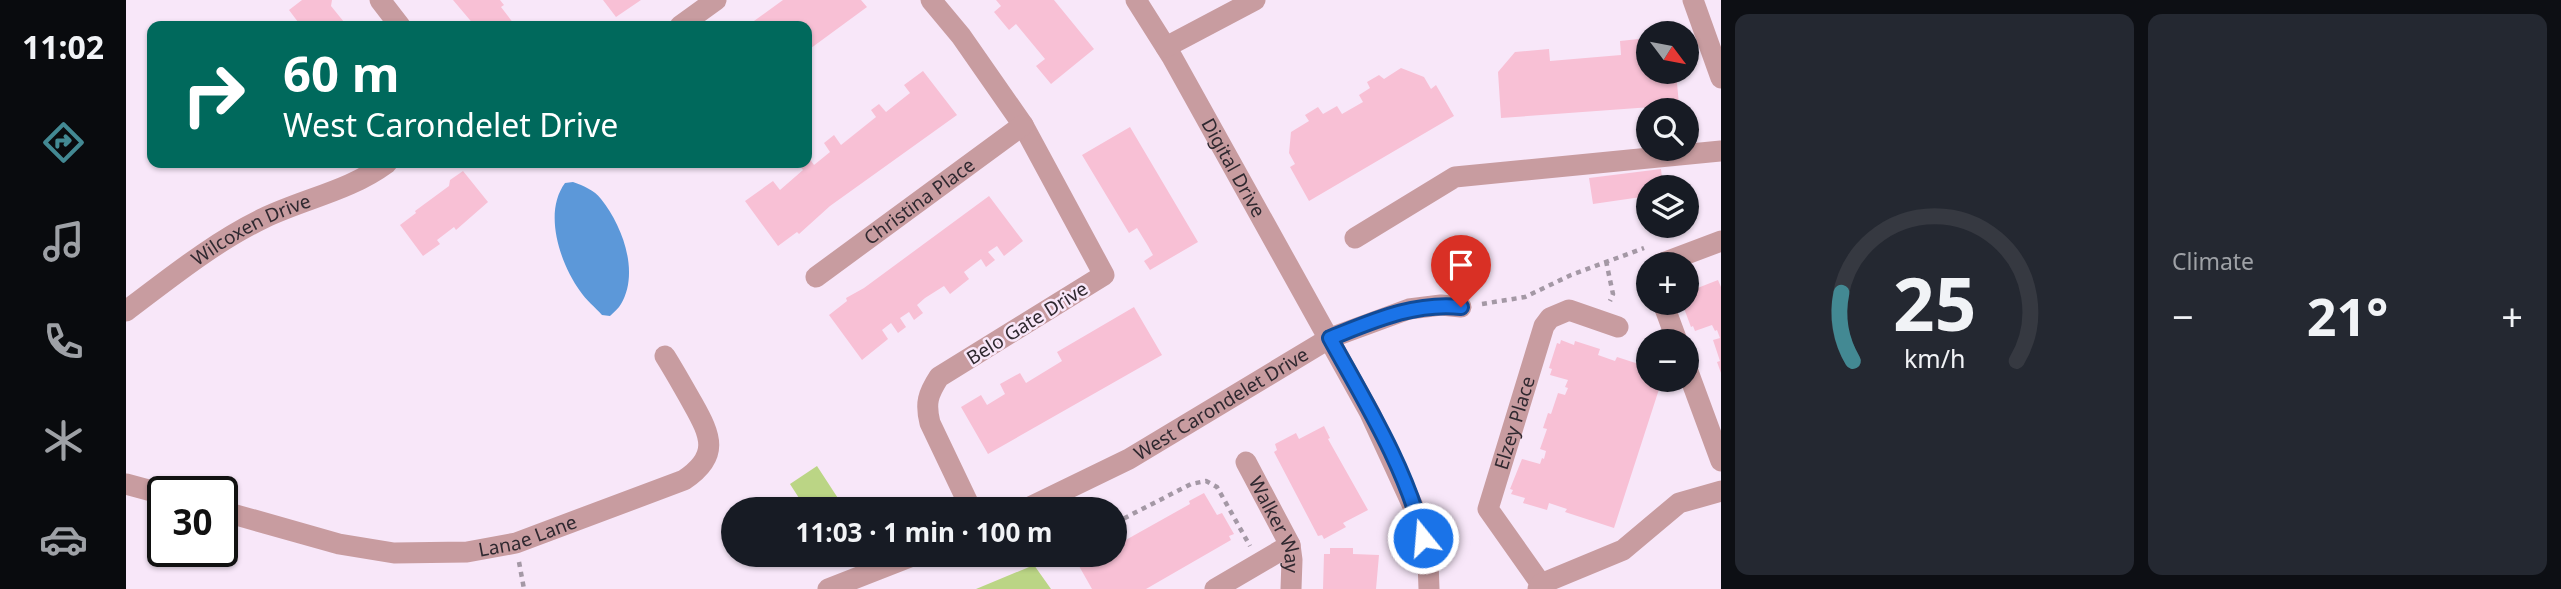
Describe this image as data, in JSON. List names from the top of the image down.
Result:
{
  "streets": {
    "street": [
      "Digital Drive",
      "Christina Place",
      "Wilcoxen Drive",
      "Belo Gate Drive",
      "West Carondelet Drive",
      "Elzey Place",
      "Walker Way",
      "Lanae Lane"
    ]
  },
  "crossings": [
    ["Digital Drive", "West Carondelet Drive"],
    ["Christina Place", "Belo Gate Drive"]
  ],
  "north": "bottom right",
  "page": {
    "tabs": "11:02",
    "tile": "Climate",
    "map_buttons": ["+", "−"],
    "turn": ["60 m", "West Carondelet Drive"],
    "heat": ["−", "21°", "+"],
    "limit": "30",
    "trip": "11:03 · 1 min · 100 m",
    "gauge": ["25", "km/h"]
  }
}
